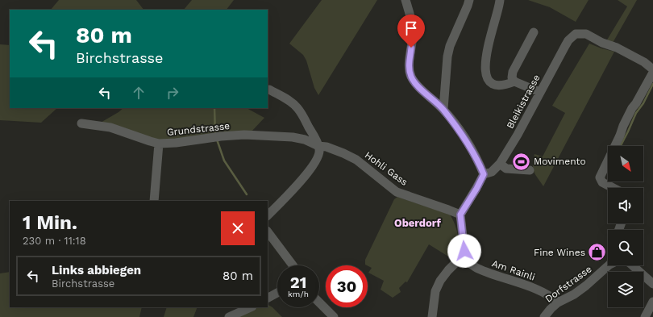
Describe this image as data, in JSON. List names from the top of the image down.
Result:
{
  "streets": {
    "street": [
      "Bleikistrasse",
      "Grundstrasse",
      "Hohli Gass",
      "Am Rainli",
      "Dorfstrasse"
    ]
  },
  "crossings": [
    ["Grundstrasse", "Hohli Gass"],
    ["Am Rainli", "Dorfstrasse"]
  ],
  "districts": ["Oberdorf"],
  "places": {
    "sports": ["Movimento"],
    "shop": ["Fine Wines"]
  },
  "north": "bottom right",
  "page": {
    "turn": ["80 m", "Birchstrasse"],
    "heading": ["1 Min.", "230 m · 11:18"],
    "list": [
      {
        "name": "Links abbiegen",
        "note": "Birchstrasse",
        "value": "80 m"
      }
    ],
    "speed": "21 km/h",
    "limit": "30"
  }
}
